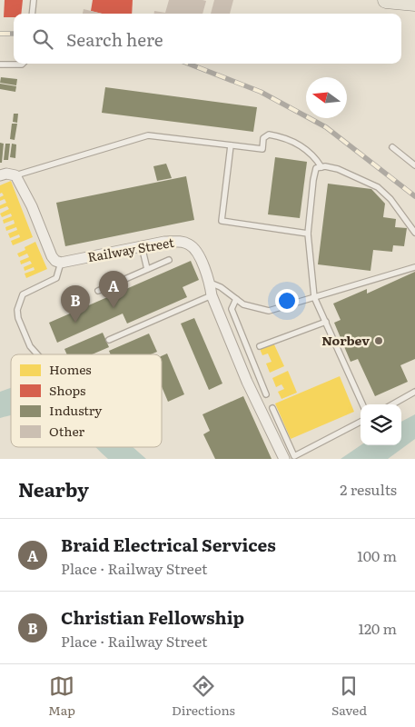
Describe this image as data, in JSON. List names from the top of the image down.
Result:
{
  "streets": {
    "street": ["Railway Street"]
  },
  "places": ["Norbev"],
  "legend": [
    "Homes",
    "Shops",
    "Industry",
    "Other"
  ],
  "north": "left",
  "page": {
    "search": "Search here",
    "pins": ["A", "B"],
    "heading": ["Nearby", "2 results"],
    "list": [
      {
        "mark": "A",
        "name": "Braid Electrical Services",
        "note": "Place · Railway Street",
        "value": "100 m"
      },
      {
        "mark": "B",
        "name": "Christian Fellowship",
        "note": "Place · Railway Street",
        "value": "120 m"
      }
    ],
    "nav": ["Map", "Directions", "Saved"]
  }
}
